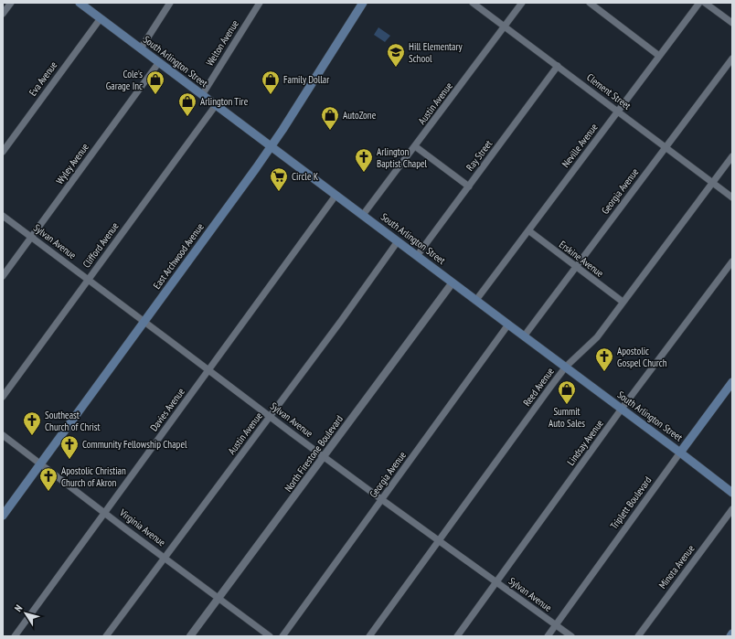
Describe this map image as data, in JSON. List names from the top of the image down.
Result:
{
  "streets": {
    "main road": ["South Arlington Street", "East Archwood Avenue", "Triplett Boulevard"],
    "street": [
      "Welton Avenue",
      "Eva Avenue",
      "Clement Street",
      "Austin Avenue",
      "Neville Avenue",
      "Ray Street",
      "Wyley Avenue",
      "Georgia Avenue",
      "Sylvan Avenue",
      "Clifford Avenue",
      "Erskine Avenue",
      "Reed Avenue",
      "Davies Avenue",
      "Lindsay Avenue",
      "North Firestone Boulevard",
      "Virginia Avenue",
      "Minota Avenue"
    ]
  },
  "crossings": [
    ["Welton Avenue", "South Arlington Street"],
    ["South Arlington Street", "Eva Avenue"],
    ["South Arlington Street", "Austin Avenue"],
    ["South Arlington Street", "Neville Avenue"],
    ["South Arlington Street", "Ray Street"],
    ["South Arlington Street", "Wyley Avenue"],
    ["South Arlington Street", "Georgia Avenue"],
    ["South Arlington Street", "Clifford Avenue"],
    ["South Arlington Street", "East Archwood Avenue"],
    ["South Arlington Street", "Reed Avenue"],
    ["South Arlington Street", "Davies Avenue"],
    ["South Arlington Street", "Lindsay Avenue"],
    ["South Arlington Street", "North Firestone Boulevard"],
    ["South Arlington Street", "Triplett Boulevard"],
    ["Clement Street", "Austin Avenue"],
    ["Clement Street", "Neville Avenue"],
    ["Clement Street", "Ray Street"],
    ["Clement Street", "Georgia Avenue"],
    ["Clement Street", "Reed Avenue"],
    ["Austin Avenue", "Sylvan Avenue"],
    ["Austin Avenue", "Virginia Avenue"],
    ["Neville Avenue", "Erskine Avenue"],
    ["Wyley Avenue", "Sylvan Avenue"],
    ["Georgia Avenue", "Sylvan Avenue"],
    ["Georgia Avenue", "Erskine Avenue"],
    ["Sylvan Avenue", "Clifford Avenue"],
    ["Sylvan Avenue", "East Archwood Avenue"],
    ["Sylvan Avenue", "Reed Avenue"],
    ["Sylvan Avenue", "Davies Avenue"],
    ["Sylvan Avenue", "Lindsay Avenue"],
    ["Sylvan Avenue", "North Firestone Boulevard"],
    ["Sylvan Avenue", "Triplett Boulevard"],
    ["East Archwood Avenue", "Virginia Avenue"],
    ["Erskine Avenue", "Reed Avenue"],
    ["Davies Avenue", "Virginia Avenue"],
    ["North Firestone Boulevard", "Virginia Avenue"]
  ],
  "places": {
    "school or university": ["Hill Elementary School"],
    "shop": [
      "Cole's Garage Inc",
      "Family Dollar",
      "Arlington Tire",
      "AutoZone",
      "Summit Auto Sales"
    ],
    "church": [
      "Arlington Baptist Chapel",
      "Apostolic Gospel Church",
      "Southeast Church of Christ",
      "Community Fellowship Chapel",
      "Apostolic Christian Church of Akron"
    ],
    "supermarket": ["Circle K"]
  },
  "north": "top left"
}
